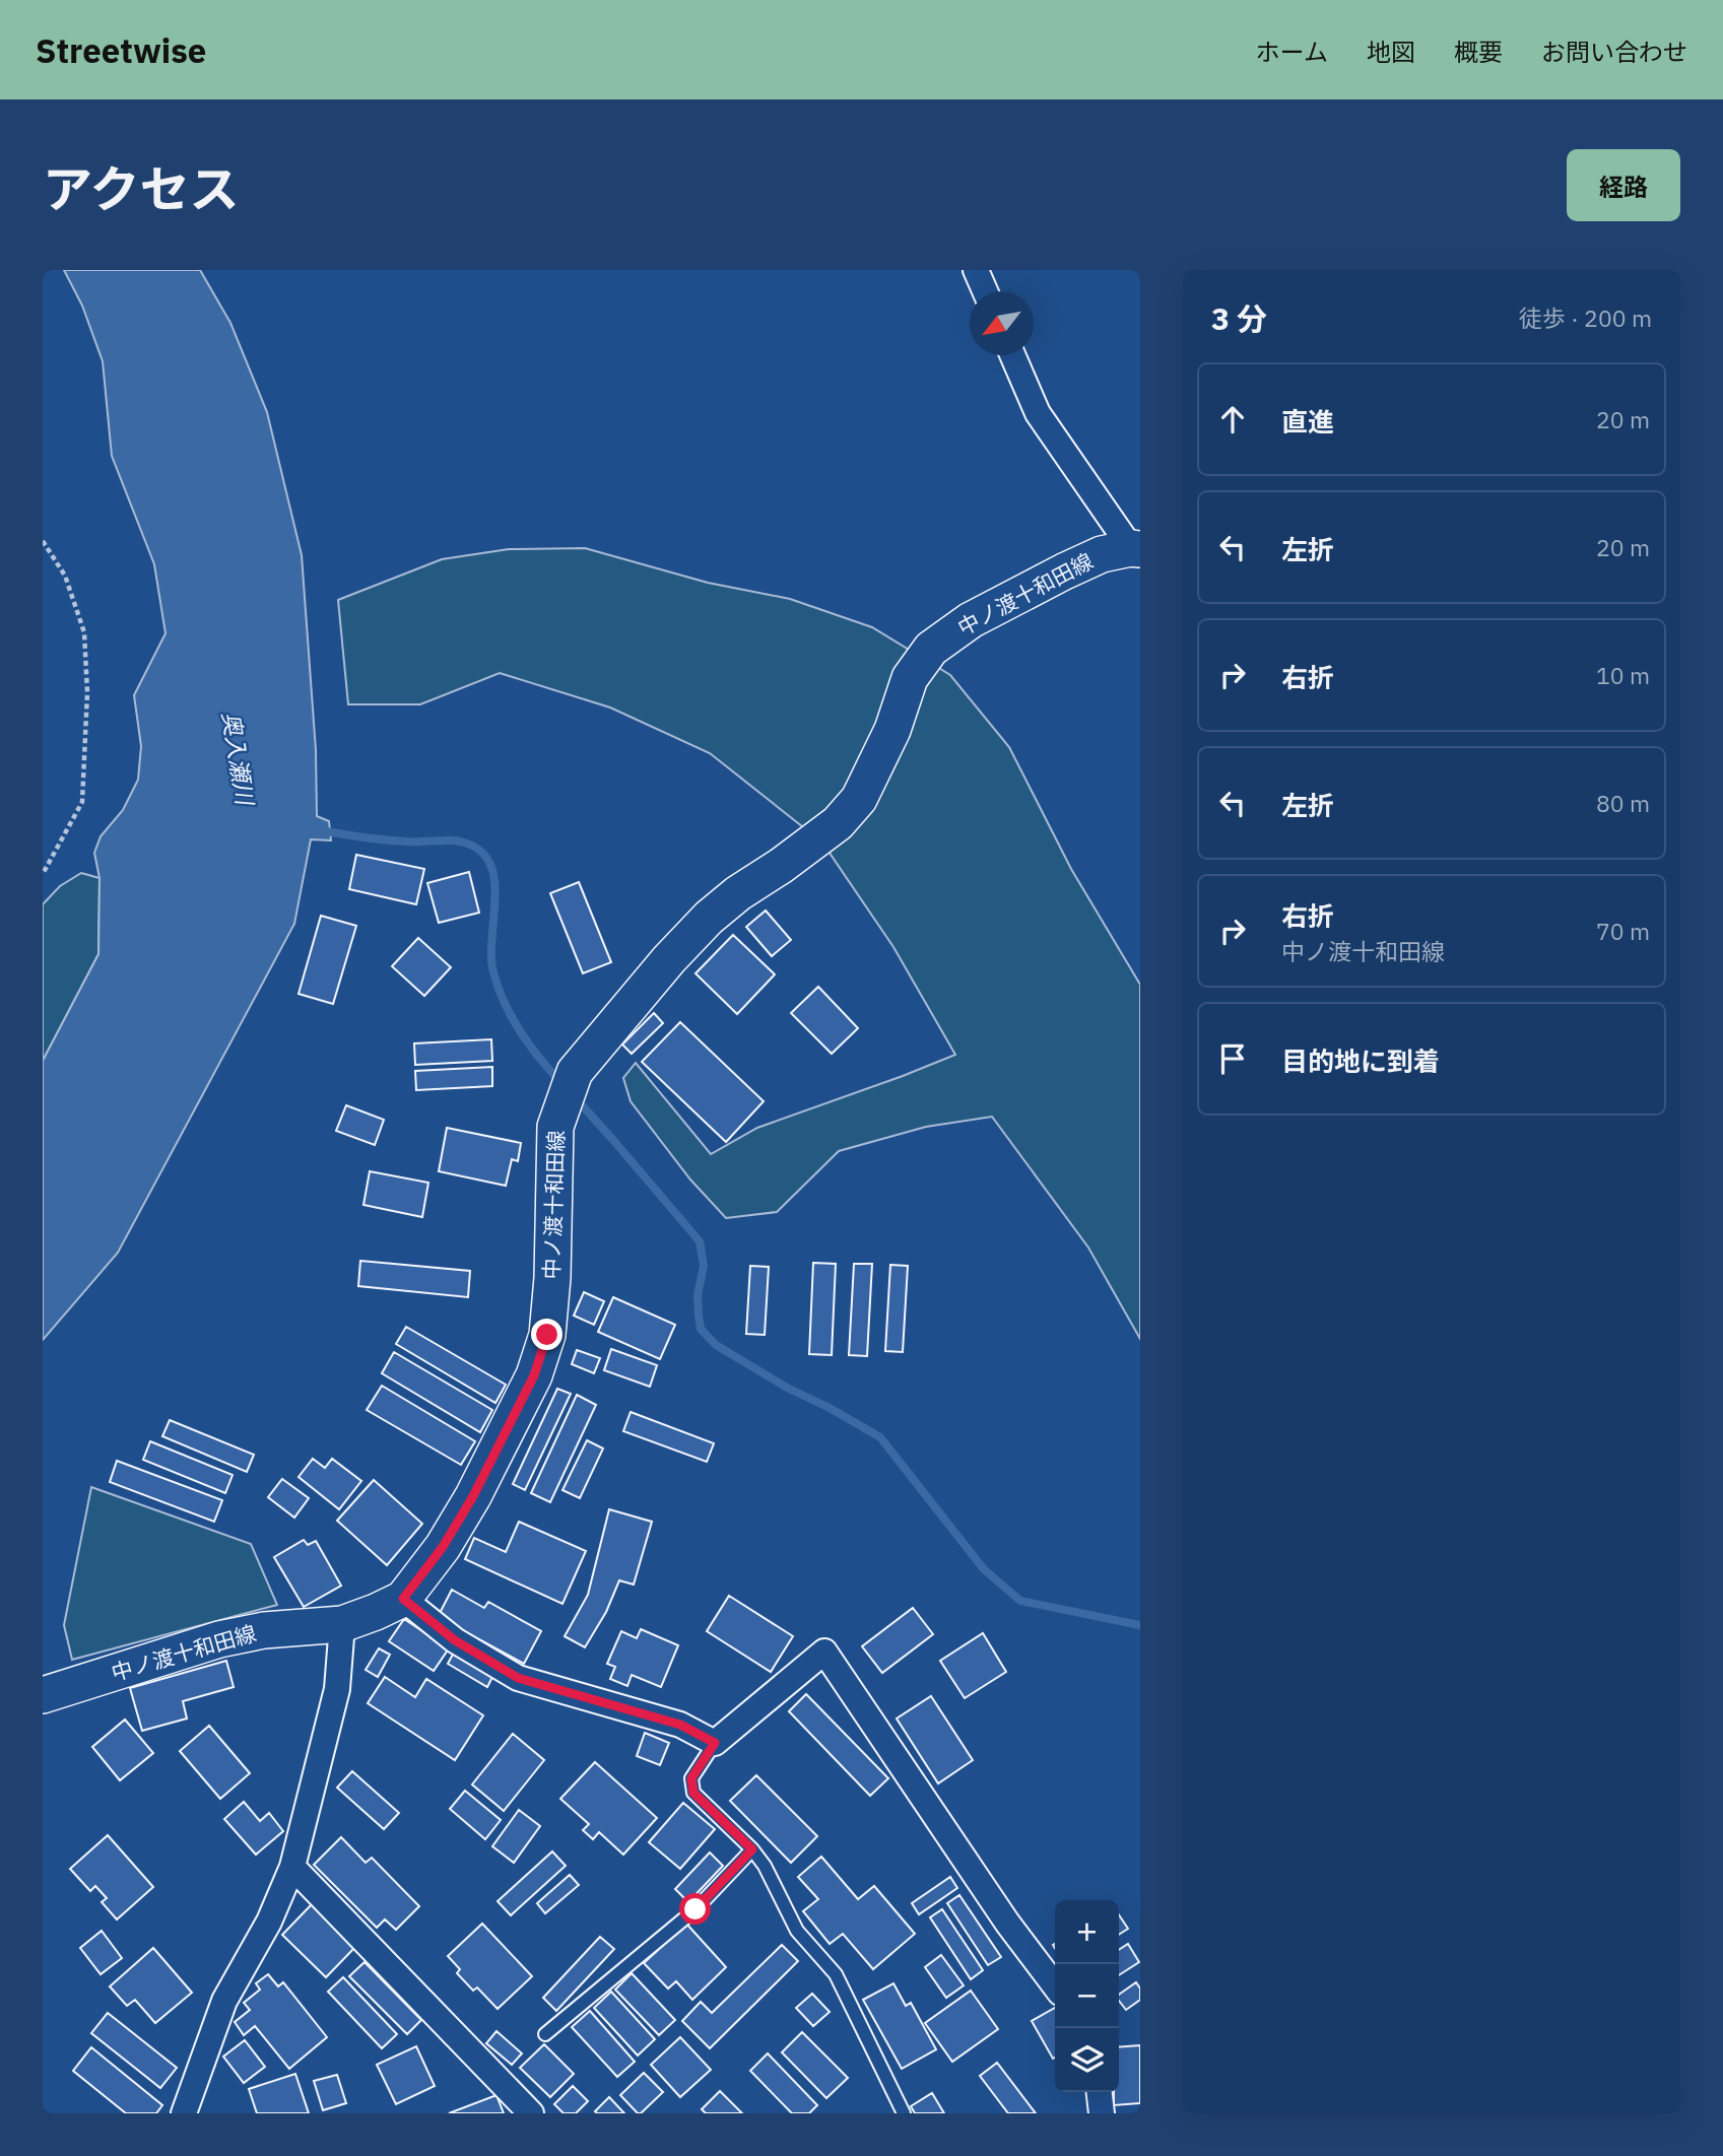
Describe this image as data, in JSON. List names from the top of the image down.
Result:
{
  "streets": {
    "main road": ["中ノ渡十和田線"]
  },
  "water": ["奥入瀬川"],
  "north": "bottom left",
  "page": {
    "header": "Streetwise",
    "nav": [
      "ホーム",
      "地図",
      "概要",
      "お問い合わせ"
    ],
    "title": "アクセス",
    "buttons": "経路",
    "heading": ["3 分", "徒歩 · 200 m"],
    "list": [
      ["直進", "20 m"],
      ["左折", "20 m"],
      ["右折", "10 m"],
      ["左折", "80 m"],
      ["右折", "中ノ渡十和田線", "70 m"],
      "目的地に到着"
    ],
    "map_buttons": ["+", "−"]
  }
}
